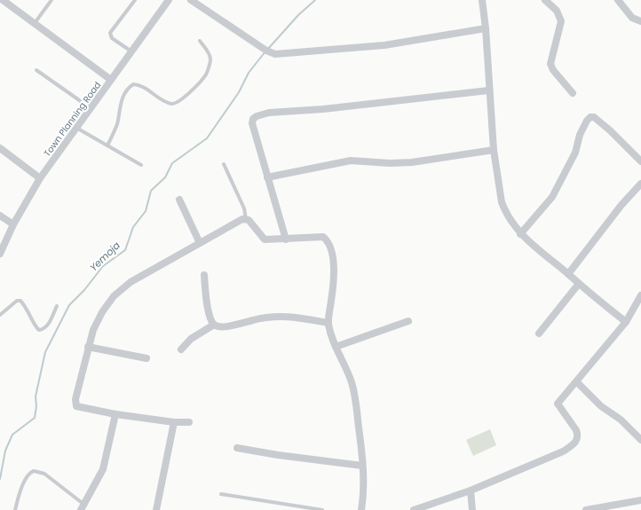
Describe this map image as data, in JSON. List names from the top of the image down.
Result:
{
  "streets": {
    "street": ["Town Planning Road"]
  },
  "water": ["Yemoja"]
}
